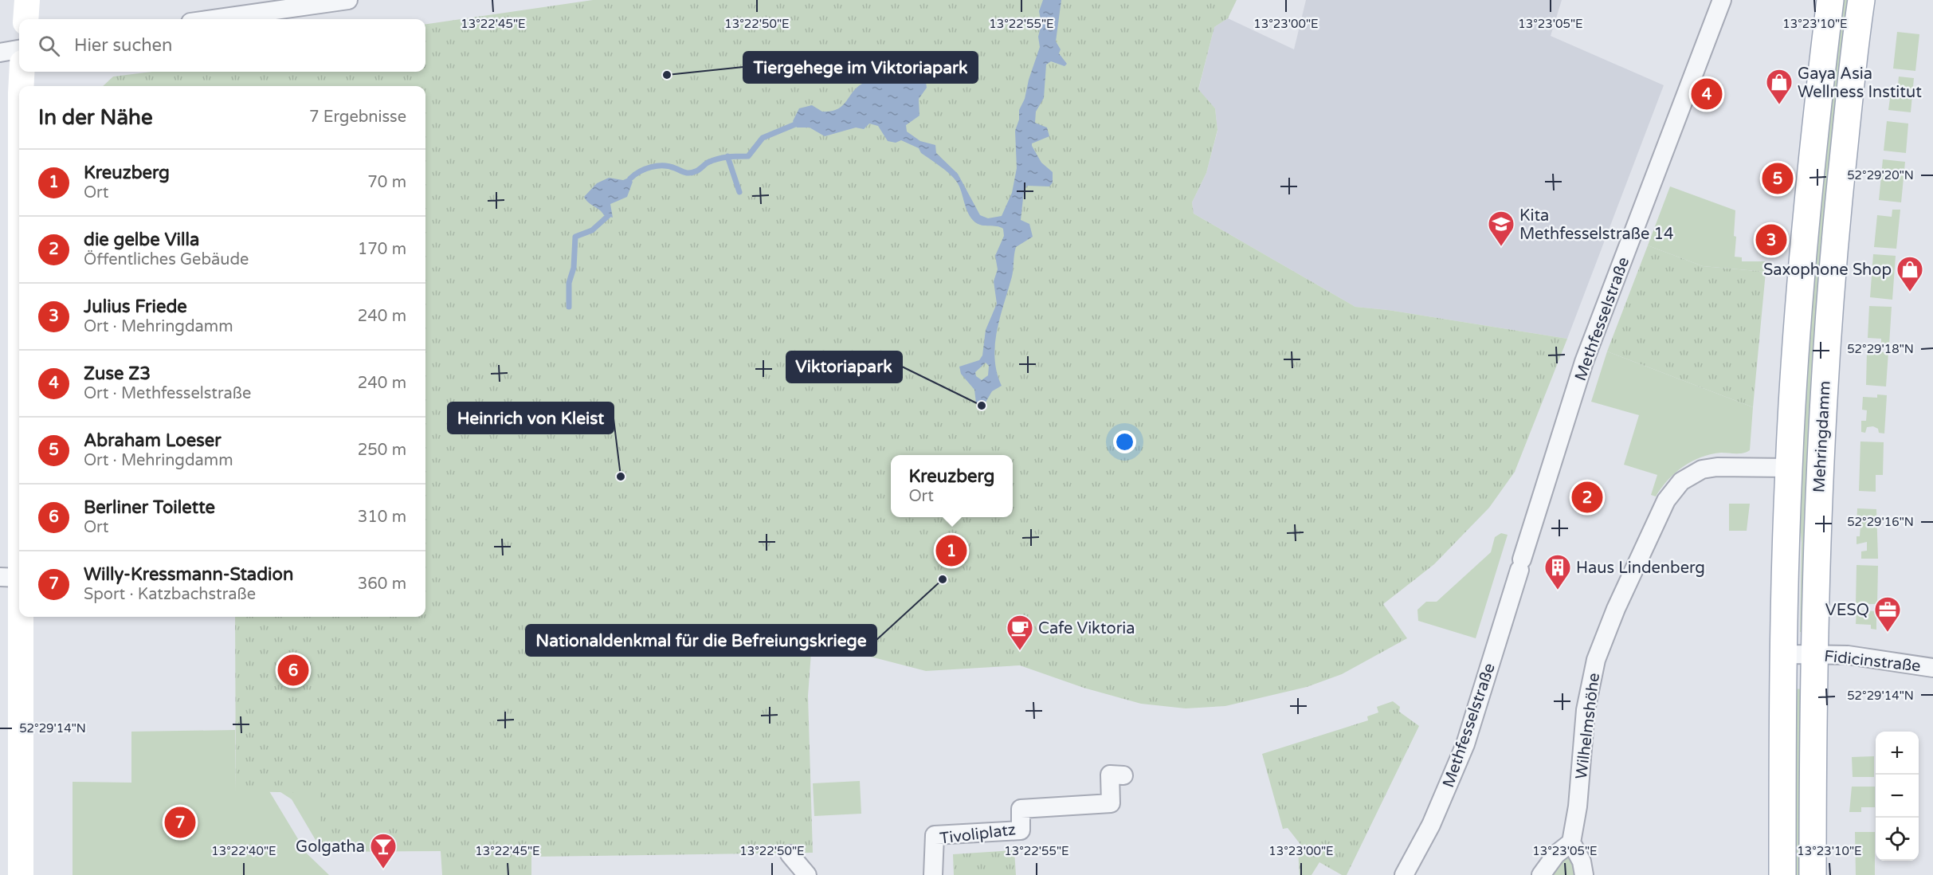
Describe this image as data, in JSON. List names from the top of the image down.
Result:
{
  "streets": {
    "main road": ["Mehringdamm"],
    "street": [
      "Methfesselstraße",
      "Fidicinstraße",
      "Wilhelmshöhe",
      "Tivoliplatz"
    ]
  },
  "crossings": [
    ["Mehringdamm", "Fidicinstraße"],
    ["Mehringdamm", "Wilhelmshöhe"]
  ],
  "places": {
    "other": [
      "Tiergehege im Viktoriapark",
      "Viktoriapark",
      "Heinrich von Kleist",
      "Nationaldenkmal für die Befreiungskriege"
    ],
    "shop": ["Gaya Asia Wellness Institut", "Saxophone Shop"],
    "school or university": ["Kita Methfesselstraße 14"],
    "building": ["Haus Lindenberg"],
    "office": ["VESQ"],
    "cafe": ["Cafe Viktoria"],
    "bar": ["Golgatha"]
  },
  "page": {
    "search": "Hier suchen",
    "pins": [
      "4",
      "5",
      "3",
      "2",
      "1",
      "6",
      "7"
    ],
    "heading": ["In der Nähe", "7 Ergebnisse"],
    "list": [
      {
        "mark": "1",
        "name": "Kreuzberg",
        "note": "Ort",
        "value": "70 m"
      },
      {
        "mark": "2",
        "name": "die gelbe Villa",
        "note": "Öffentliches Gebäude",
        "value": "170 m"
      },
      {
        "mark": "3",
        "name": "Julius Friede",
        "note": "Ort · Mehringdamm",
        "value": "240 m"
      },
      {
        "mark": "4",
        "name": "Zuse Z3",
        "note": "Ort · Methfesselstraße",
        "value": "240 m"
      },
      {
        "mark": "5",
        "name": "Abraham Loeser",
        "note": "Ort · Mehringdamm",
        "value": "250 m"
      },
      {
        "mark": "6",
        "name": "Berliner Toilette",
        "note": "Ort",
        "value": "310 m"
      },
      {
        "mark": "7",
        "name": "Willy-Kressmann-Stadion",
        "note": "Sport · Katzbachstraße",
        "value": "360 m"
      }
    ],
    "popup": ["Kreuzberg", "Ort"],
    "map_buttons": ["+", "−"]
  },
  "coordinates": [
    "13°22'45\"E",
    "13°22'50\"E",
    "13°22'55\"E",
    "13°23'00\"E",
    "13°23'05\"E",
    "13°23'10\"E",
    "52°29'20\"N",
    "52°29'18\"N",
    "52°29'16\"N",
    "52°29'14\"N",
    "13°22'40\"E"
  ]
}
